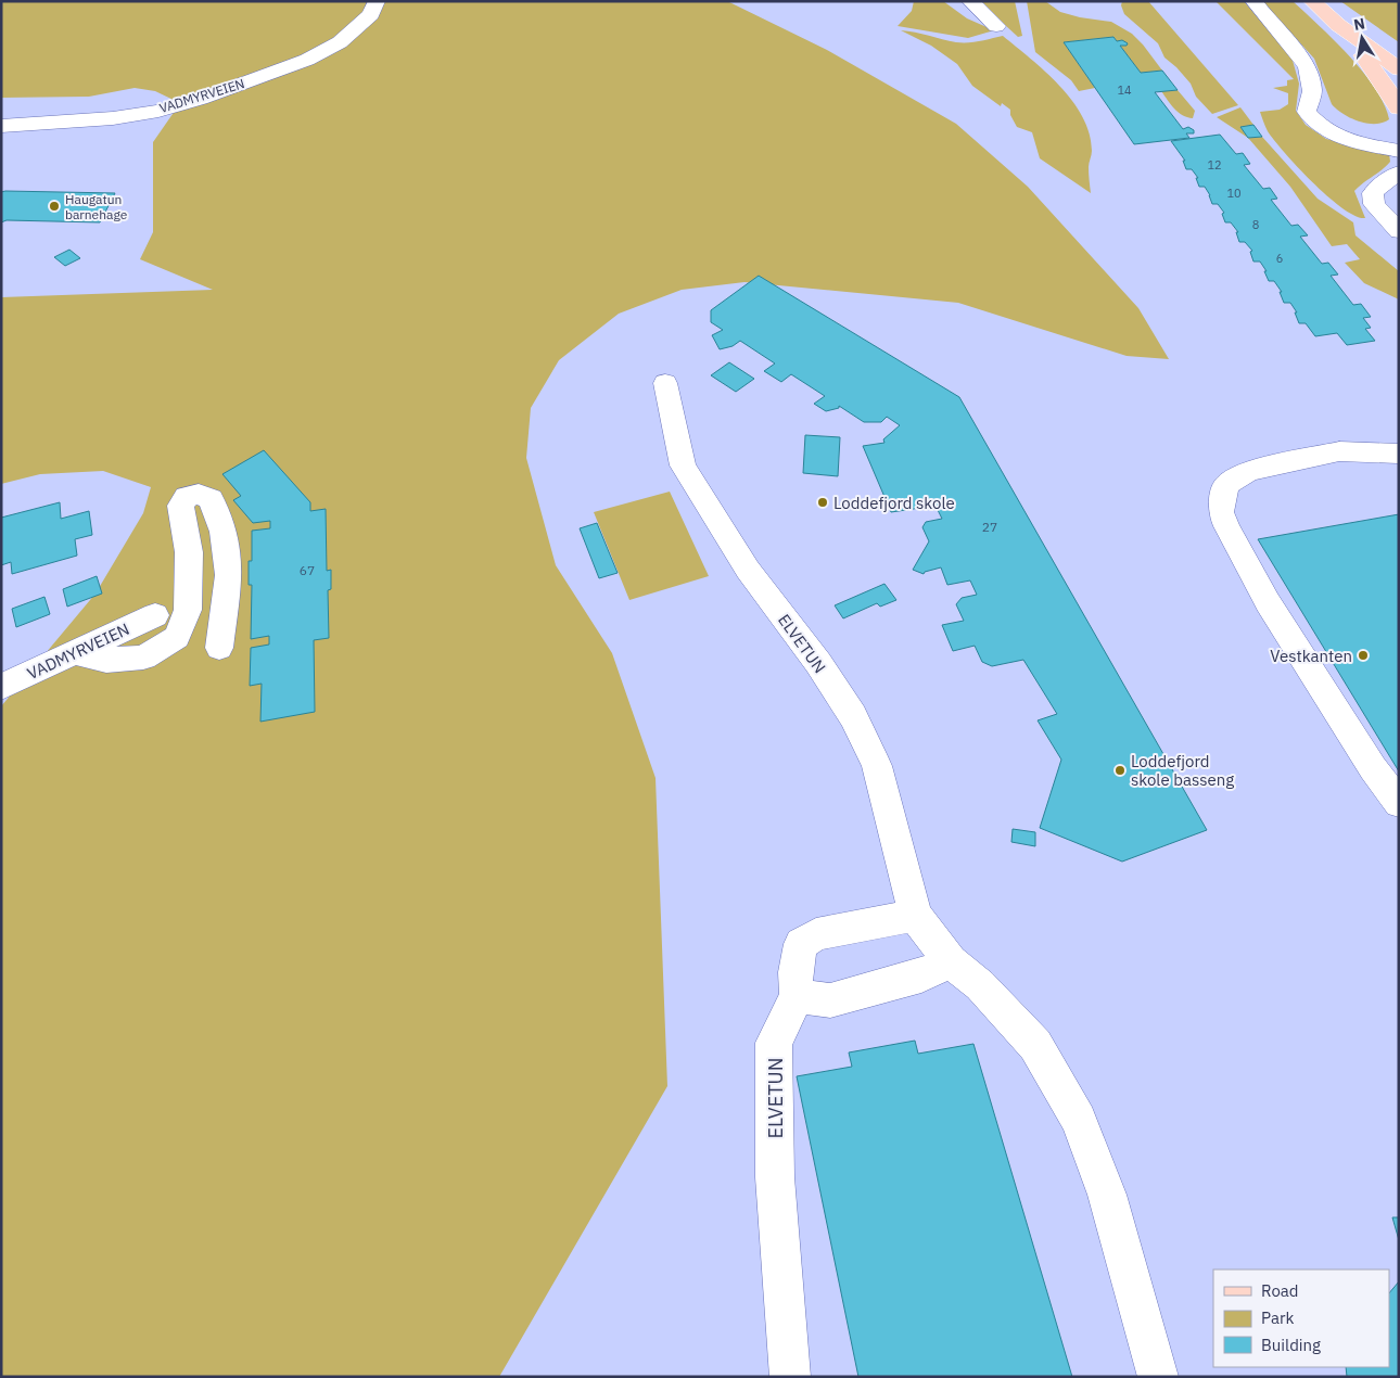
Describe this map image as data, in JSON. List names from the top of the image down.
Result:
{
  "streets": {
    "street": ["VADMYRVEIEN", "ELVETUN"]
  },
  "places": [
    "Haugatun barnehage",
    "Loddefjord skole",
    "Vestkanten",
    "Loddefjord skole basseng"
  ],
  "house_numbers": [
    "14",
    "12",
    "10",
    "8",
    "6",
    "27",
    "67"
  ],
  "legend": ["Road", "Park", "Building"],
  "north": "top"
}
